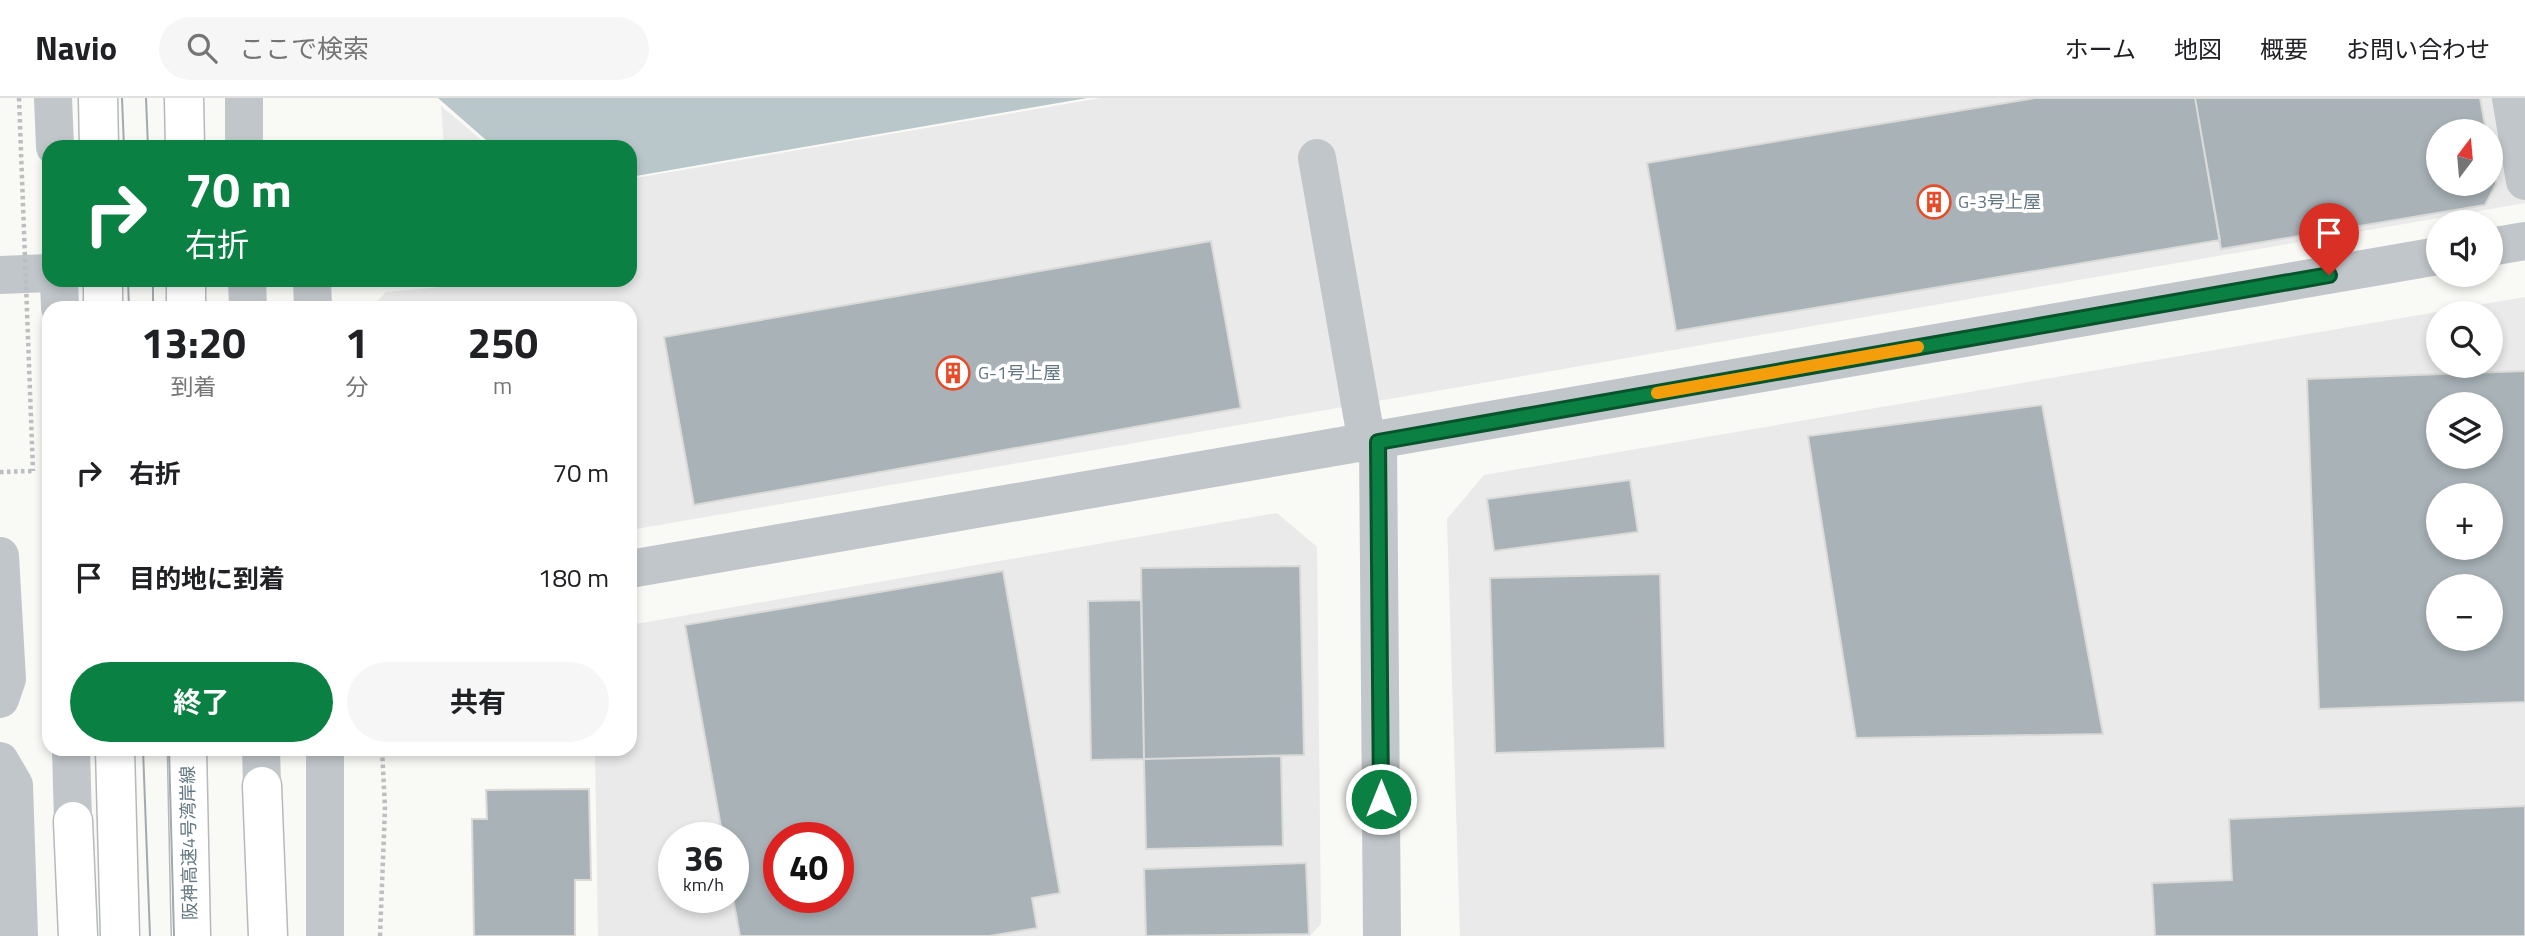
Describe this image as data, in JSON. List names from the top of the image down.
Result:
{
  "streets": {
    "main road": ["阪神高速4号湾岸線"]
  },
  "places": {
    "building": ["G-3号上屋", "G-1号上屋"]
  },
  "north": "top",
  "page": {
    "header": "Navio",
    "search": "ここで検索",
    "nav": [
      "ホーム",
      "地図",
      "概要",
      "お問い合わせ"
    ],
    "map_buttons": ["+", "−"],
    "turn": ["70 m", "右折"],
    "eta": [
      "13:20",
      "到着",
      "1",
      "分",
      "250",
      "m"
    ],
    "list": [
      {
        "name": "右折",
        "value": "70 m"
      },
      {
        "name": "目的地に到着",
        "value": "180 m"
      }
    ],
    "buttons": ["終了", "共有"],
    "speed": "36 km/h",
    "limit": "40"
  }
}
